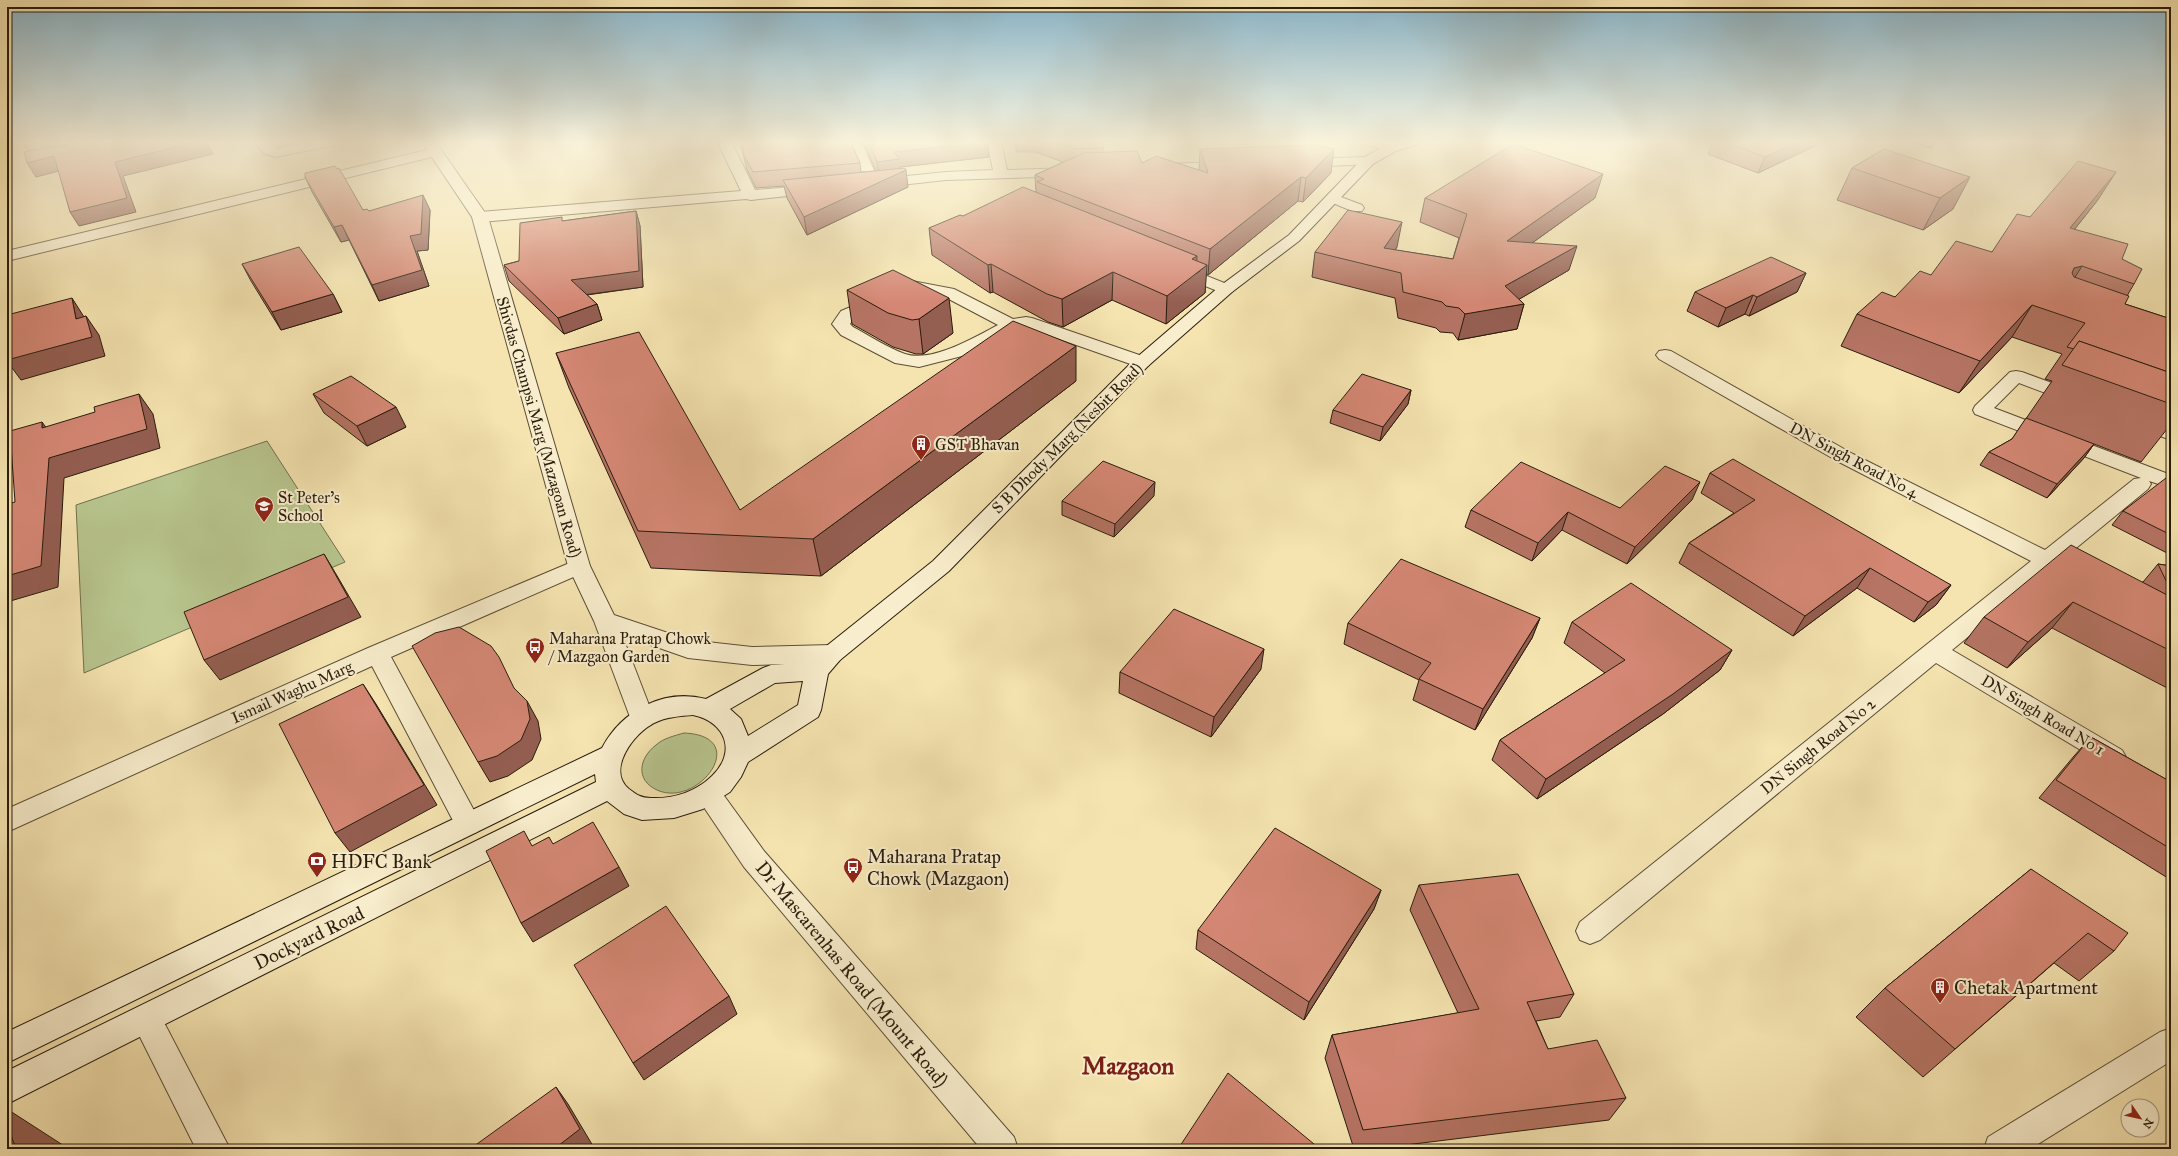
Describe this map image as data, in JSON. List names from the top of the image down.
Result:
{
  "streets": {
    "street": [
      "Shivdas Champsi Marg (Mazagoan Road)",
      "S B Dhody Marg (Nesbit Road)",
      "DN Singh Road No 4",
      "Ismail Waghu Marg",
      "DN Singh Road No 1",
      "DN Singh Road No 2",
      "Dockyard Road",
      "Dr Mascarenhas Road (Mount Road)"
    ]
  },
  "crossings": [
    ["Shivdas Champsi Marg (Mazagoan Road)", "Ismail Waghu Marg"],
    ["Shivdas Champsi Marg (Mazagoan Road)", "Dockyard Road"],
    ["Shivdas Champsi Marg (Mazagoan Road)", "Dr Mascarenhas Road (Mount Road)"],
    ["DN Singh Road No 4", "DN Singh Road No 2"],
    ["DN Singh Road No 1", "DN Singh Road No 2"],
    ["Dockyard Road", "Dr Mascarenhas Road (Mount Road)"]
  ],
  "districts": ["Mazgaon"],
  "places": {
    "building": ["GST Bhavan", "Chetak Apartment"],
    "school or university": ["St Peter's School"],
    "bus stop": ["Maharana Pratap Chowk / Mazgaon Garden", "Maharana Pratap Chowk (Mazgaon)"],
    "bank": ["HDFC Bank"]
  },
  "north": "bottom right"
}
